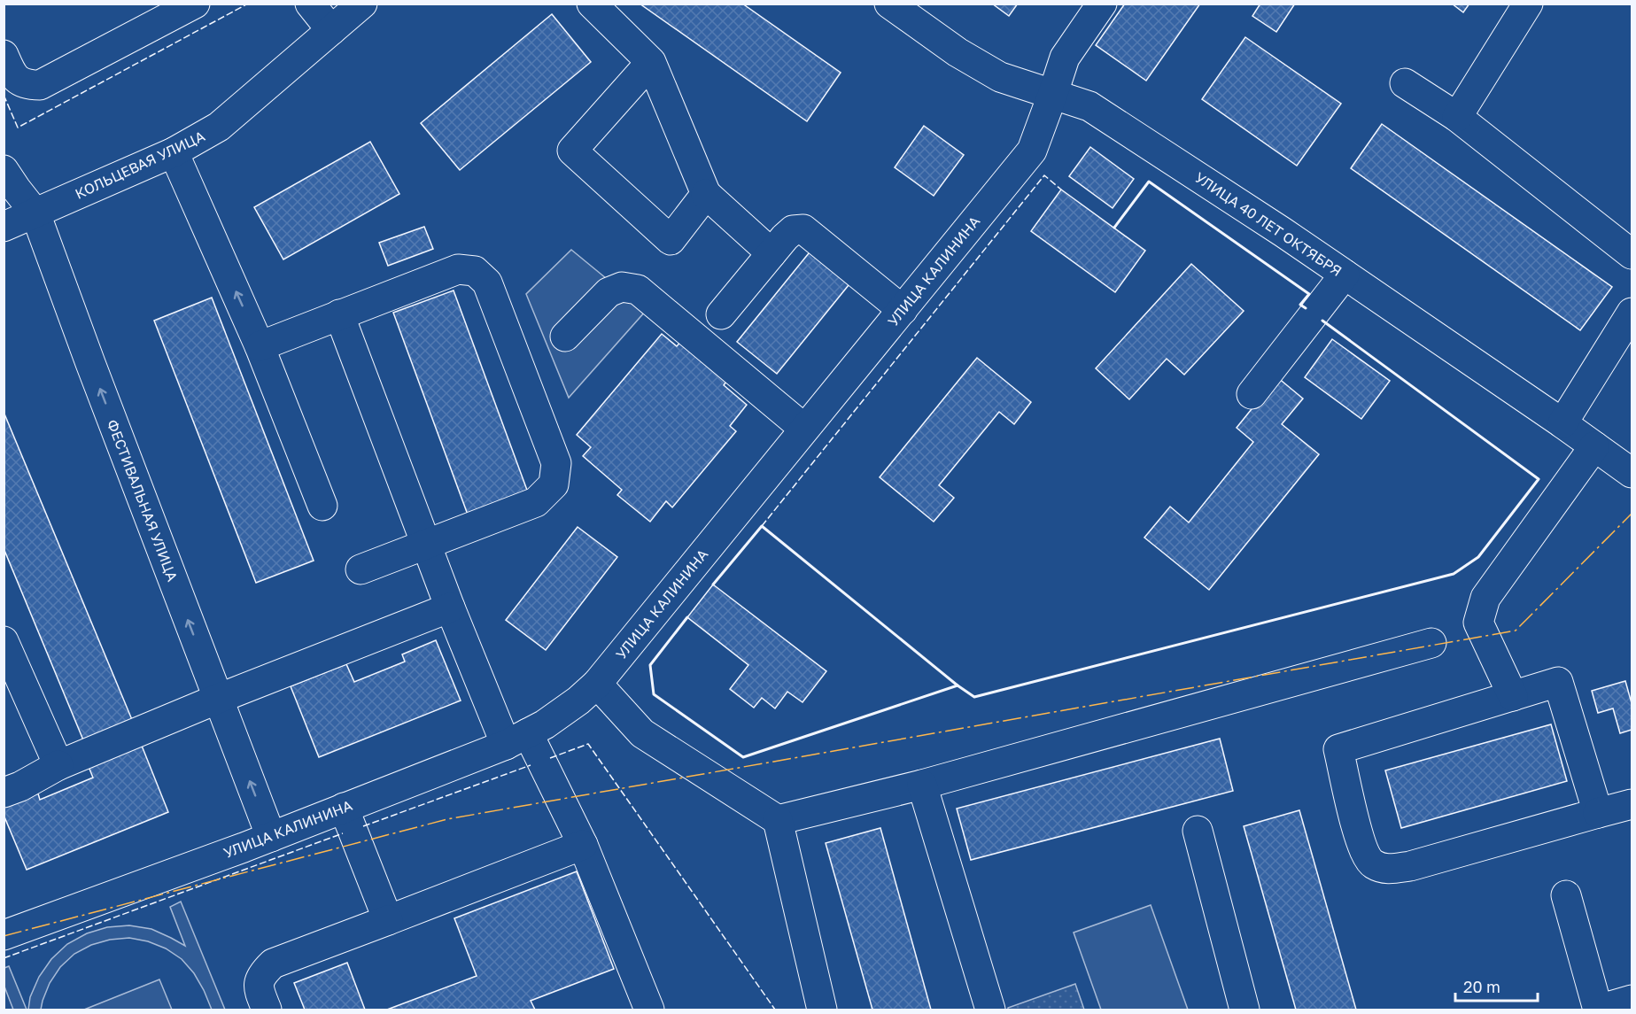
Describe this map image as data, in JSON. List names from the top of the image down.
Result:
{
  "streets": {
    "street": [
      "КОЛЬЦЕВАЯ УЛИЦА",
      "УЛИЦА 40 ЛЕТ ОКТЯБРЯ",
      "УЛИЦА КАЛИНИНА",
      "ФЕСТИВАЛЬНАЯ УЛИЦА"
    ]
  },
  "crossings": [
    ["КОЛЬЦЕВАЯ УЛИЦА", "ФЕСТИВАЛЬНАЯ УЛИЦА"],
    ["УЛИЦА 40 ЛЕТ ОКТЯБРЯ", "УЛИЦА КАЛИНИНА"],
    ["УЛИЦА КАЛИНИНА", "ФЕСТИВАЛЬНАЯ УЛИЦА"]
  ],
  "scale_bar": "20 m"
}
